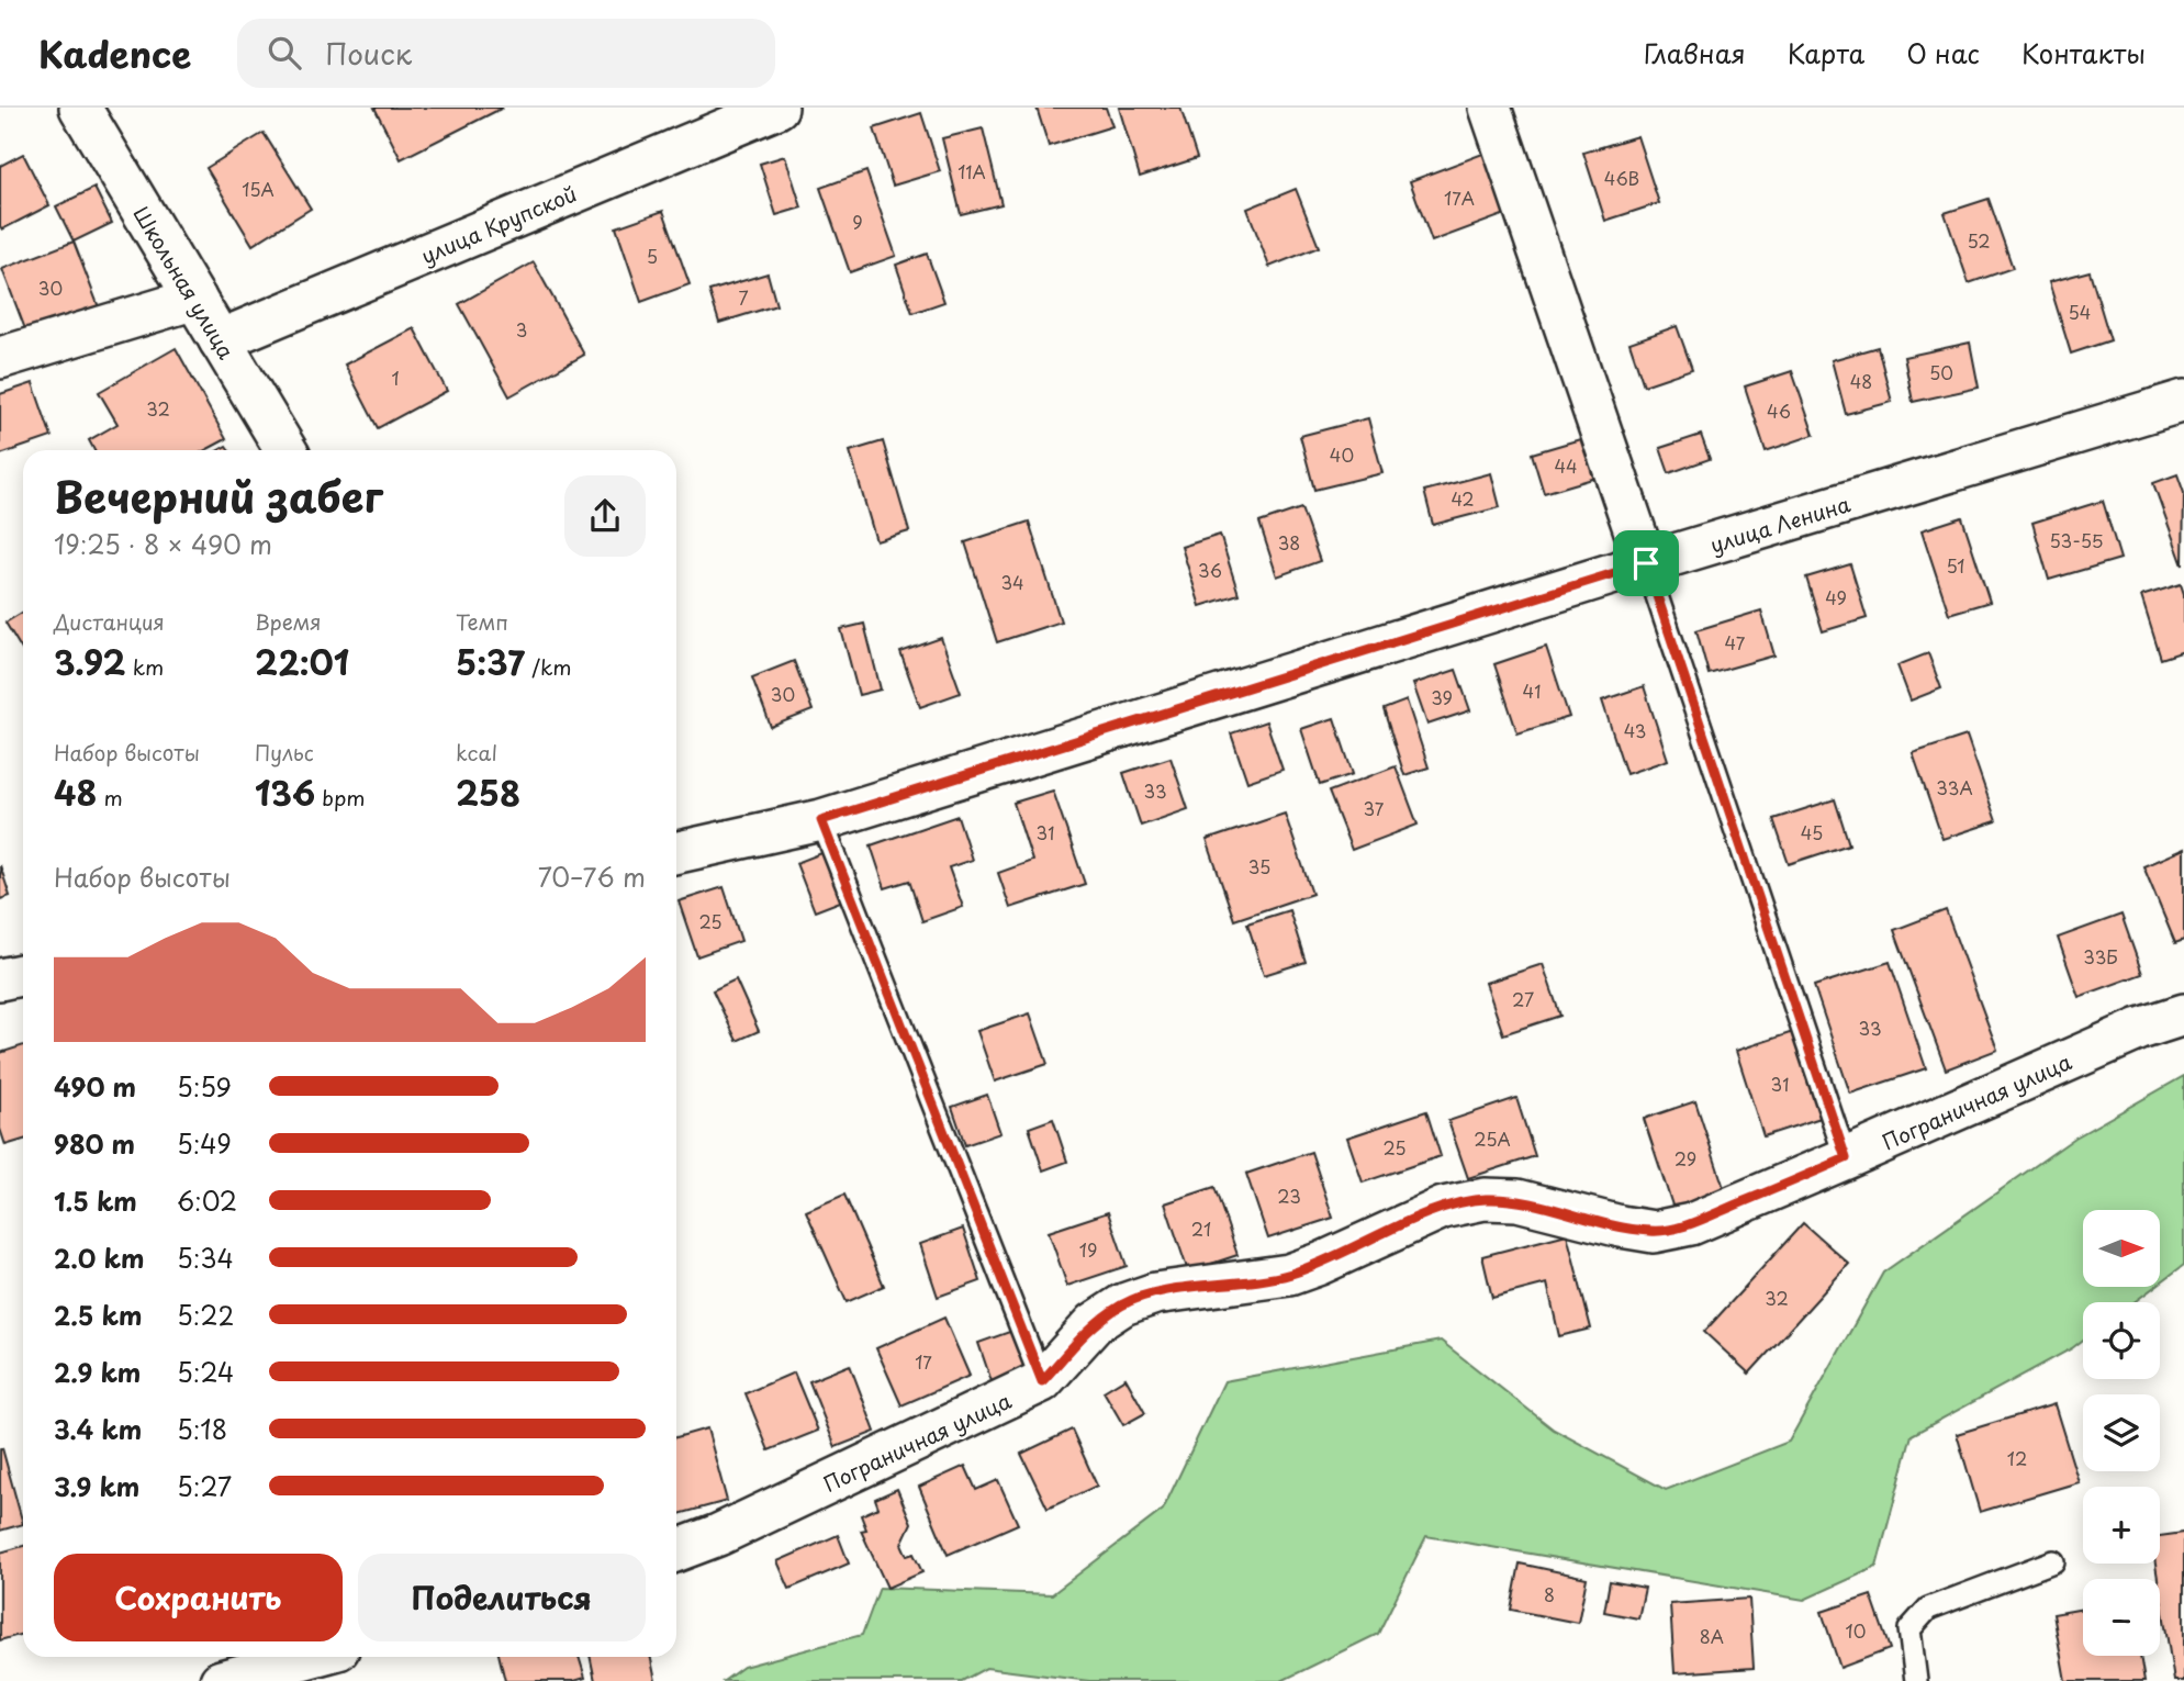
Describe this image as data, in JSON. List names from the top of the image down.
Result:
{
  "streets": {
    "street": [
      "улица Крупской",
      "Школьная улица",
      "улица Ленина",
      "Пограничная улица"
    ]
  },
  "crossings": [
    ["улица Крупской", "Школьная улица"]
  ],
  "house_numbers": [
    "11А",
    "46В",
    "15А",
    "17А",
    "9",
    "52",
    "5",
    "30",
    "7",
    "54",
    "3",
    "50",
    "1",
    "48",
    "32",
    "46",
    "40",
    "44",
    "42",
    "53-55",
    "38",
    "51",
    "36",
    "34",
    "49",
    "47",
    "41",
    "30",
    "39",
    "43",
    "33А",
    "33",
    "37",
    "31",
    "45",
    "35",
    "25",
    "33Б",
    "27",
    "33",
    "31",
    "25А",
    "25",
    "29",
    "23",
    "21",
    "19",
    "32",
    "17",
    "12",
    "8",
    "10",
    "8А"
  ],
  "north": "right",
  "page": {
    "header": "Kadence",
    "search": "Поиск",
    "nav": [
      "Главная",
      "Карта",
      "О нас",
      "Контакты"
    ],
    "heading": ["Вечерний забег", "19:25 · 8 × 490 m"],
    "stats": [
      ["Дистанция", "3.92 km"],
      ["Время", "22:01"],
      ["Темп", "5:37 /km"],
      ["Набор высоты", "48 m"],
      ["Пульс", "136 bpm"],
      ["kcal", "258"]
    ],
    "chart": ["Набор высоты", "70–76 m"],
    "list": [
      {
        "name": "490 m",
        "note": "5:59"
      },
      {
        "name": "980 m",
        "note": "5:49"
      },
      {
        "name": "1.5 km",
        "note": "6:02"
      },
      {
        "name": "2.0 km",
        "note": "5:34"
      },
      {
        "name": "2.5 km",
        "note": "5:22"
      },
      {
        "name": "2.9 km",
        "note": "5:24"
      },
      {
        "name": "3.4 km",
        "note": "5:18"
      },
      {
        "name": "3.9 km",
        "note": "5:27"
      }
    ],
    "map_buttons": ["+", "−"],
    "buttons": ["Сохранить", "Поделиться"]
  }
}
